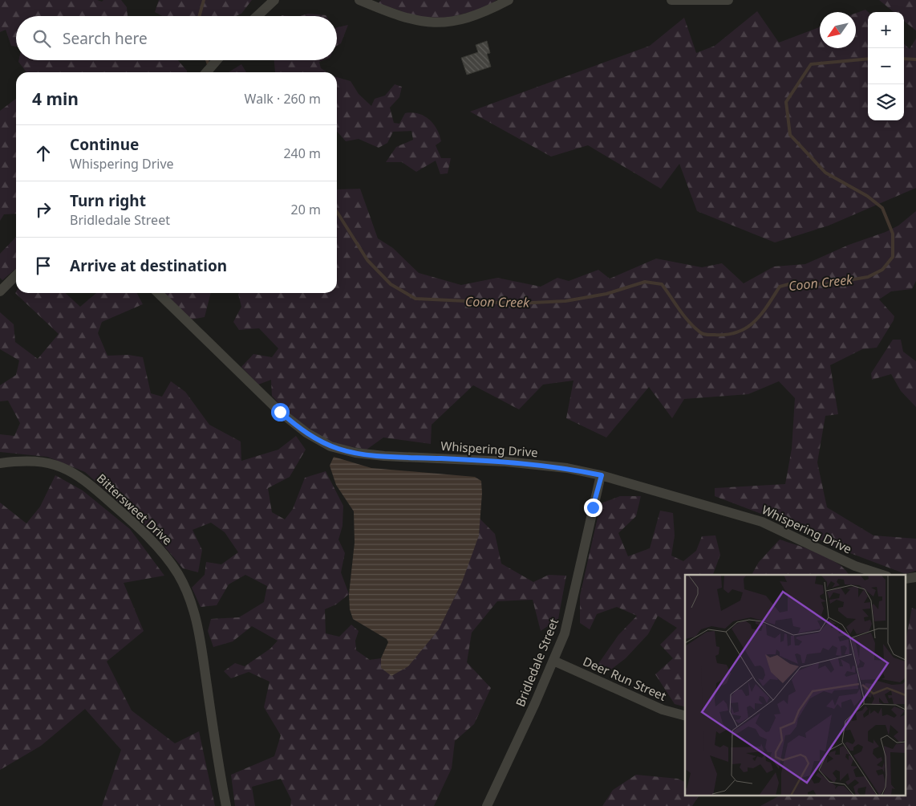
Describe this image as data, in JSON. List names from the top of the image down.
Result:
{
  "streets": {
    "street": [
      "Whispering Drive",
      "Bittersweet Drive",
      "Bridledale Street",
      "Deer Run Street"
    ]
  },
  "crossings": [
    ["Whispering Drive", "Bridledale Street"],
    ["Bridledale Street", "Deer Run Street"]
  ],
  "water": ["Coon Creek"],
  "north": "bottom left",
  "page": {
    "map_buttons": ["+", "−"],
    "search": "Search here",
    "heading": ["4 min", "Walk · 260 m"],
    "list": [
      ["Continue", "Whispering Drive", "240 m"],
      ["Turn right", "Bridledale Street", "20 m"],
      "Arrive at destination"
    ]
  }
}
